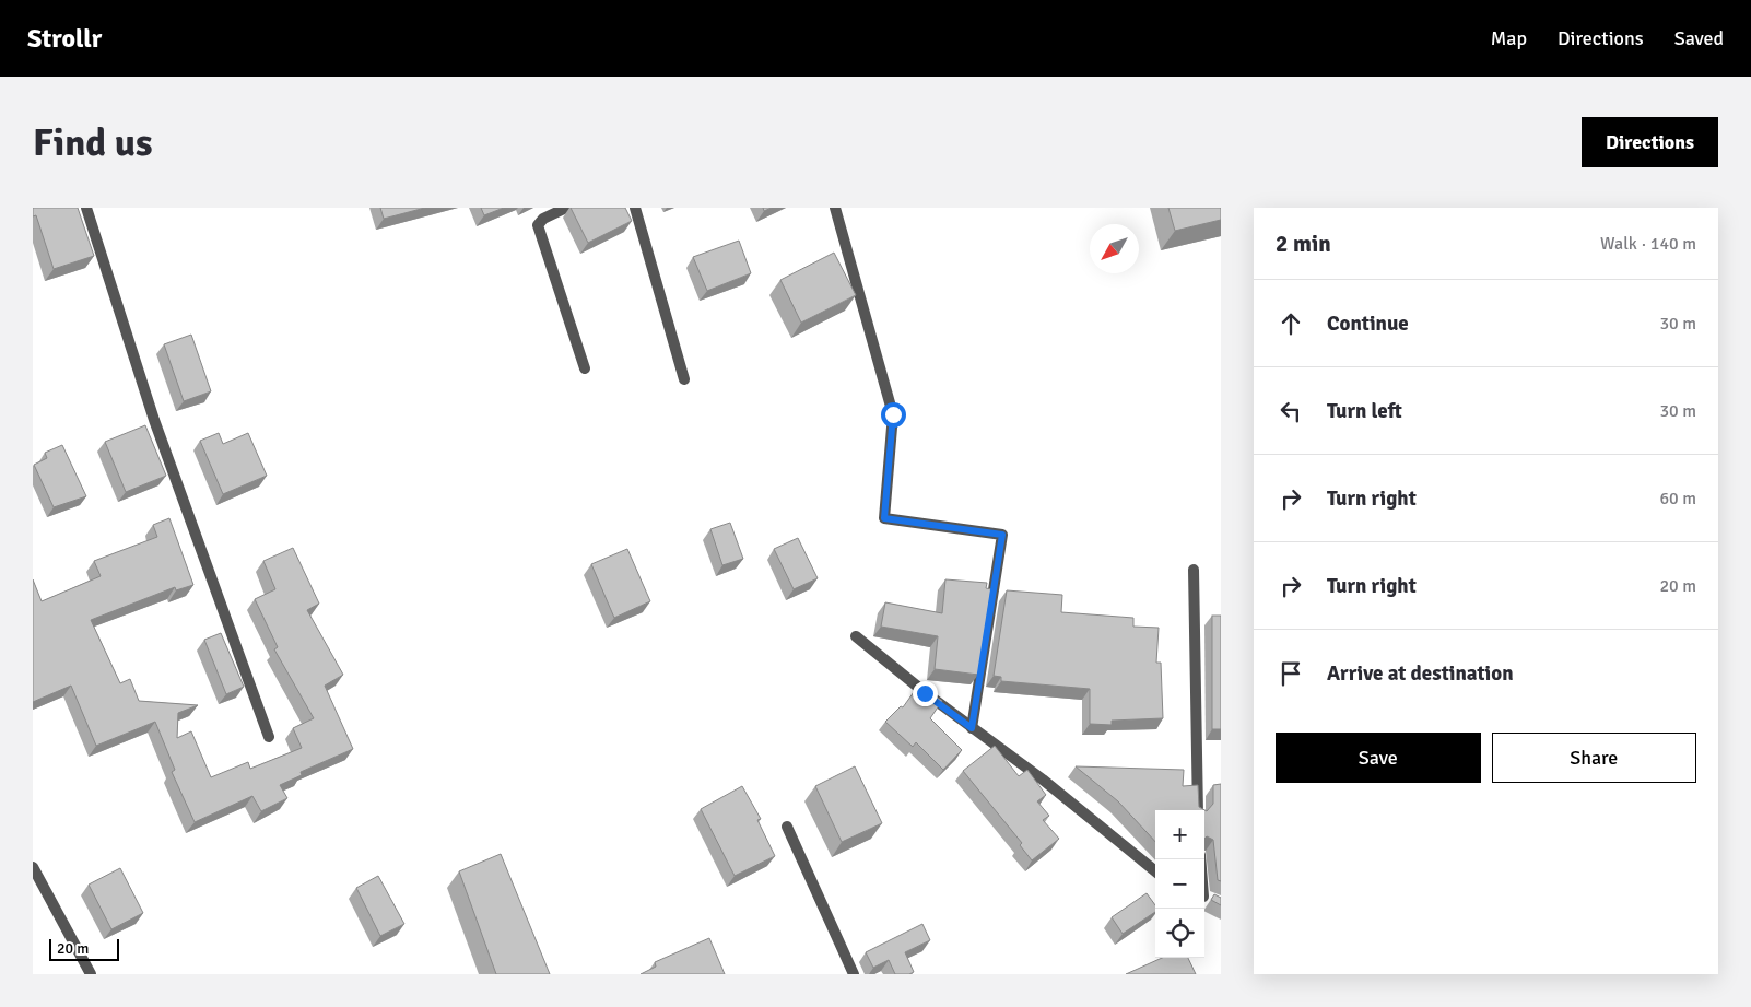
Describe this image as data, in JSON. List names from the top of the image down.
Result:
{
  "scale_bar": "20 m",
  "north": "bottom left",
  "page": {
    "header": "Strollr",
    "nav": ["Map", "Directions", "Saved"],
    "buttons": [
      "Directions",
      ["Save", "Share"]
    ],
    "title": "Find us",
    "heading": ["2 min", "Walk · 140 m"],
    "list": [
      ["Continue", "30 m"],
      ["Turn left", "30 m"],
      ["Turn right", "60 m"],
      ["Turn right", "20 m"],
      "Arrive at destination"
    ],
    "map_buttons": ["+", "−"],
    "scale": "20 m"
  }
}
